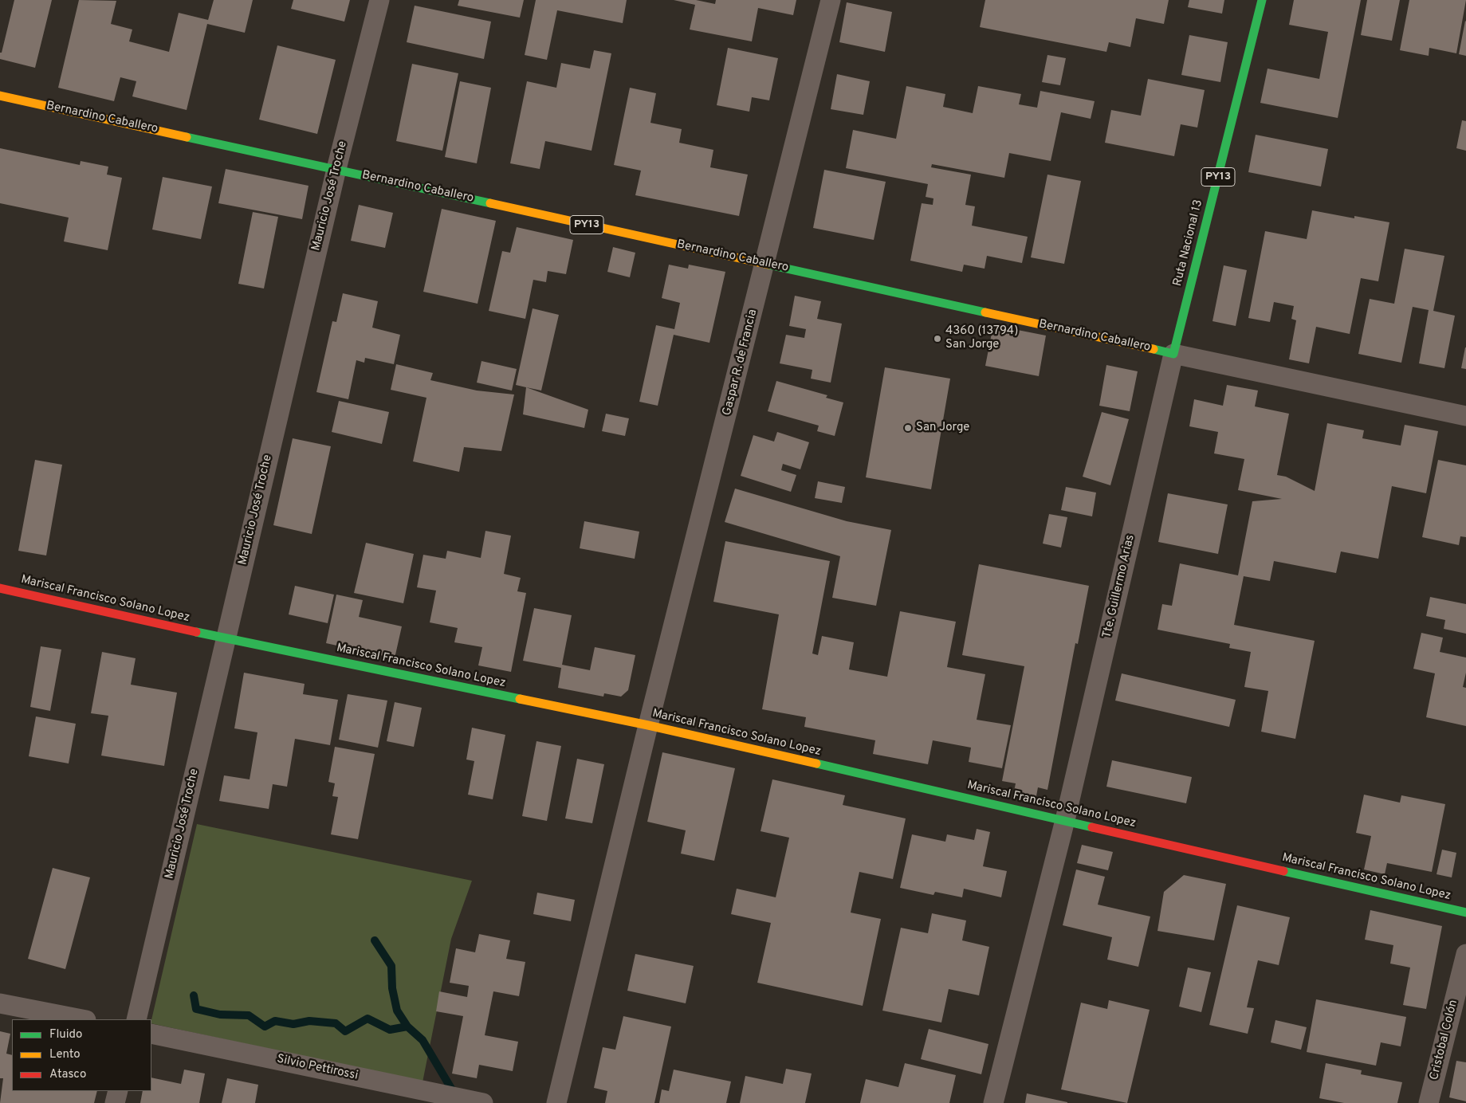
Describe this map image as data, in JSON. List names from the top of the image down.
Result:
{
  "streets": {
    "main road": [
      "Bernardino Caballero",
      "PY13",
      "Ruta Nacional 13",
      "Mariscal Francisco Solano Lopez"
    ],
    "street": [
      "Mauricio José Troche",
      "Gaspar R. de Francia",
      "Tte. Guillermo Arias",
      "Cristobal Colón",
      "Silvio Pettirossi"
    ]
  },
  "crossings": [
    ["Bernardino Caballero", "Mauricio José Troche"],
    ["Bernardino Caballero", "Ruta Nacional 13"],
    ["Bernardino Caballero", "Gaspar R. de Francia"],
    ["Bernardino Caballero", "Tte. Guillermo Arias"],
    ["Mauricio José Troche", "Mariscal Francisco Solano Lopez"],
    ["Ruta Nacional 13", "Tte. Guillermo Arias"],
    ["Gaspar R. de Francia", "Mariscal Francisco Solano Lopez"],
    ["Tte. Guillermo Arias", "Mariscal Francisco Solano Lopez"]
  ],
  "places": ["4360 (13794) San Jorge", "San Jorge"],
  "legend": ["Fluido", "Lento", "Atasco"]
}
